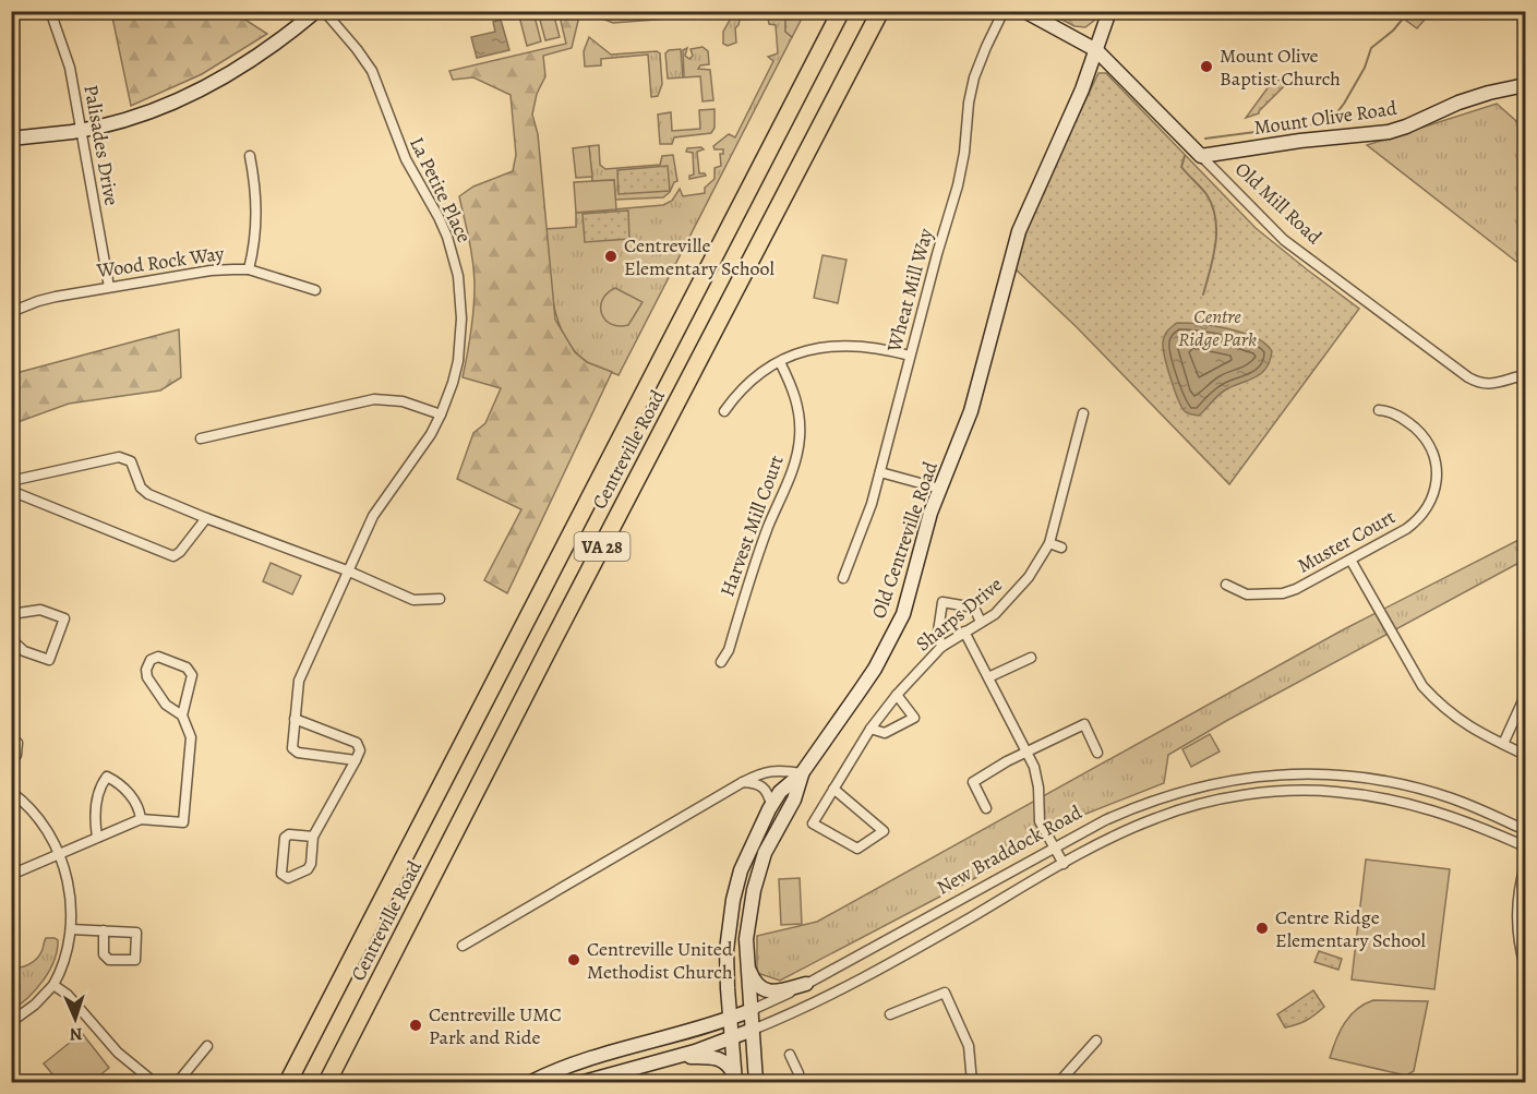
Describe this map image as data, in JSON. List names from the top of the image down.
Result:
{
  "streets": {
    "highway": ["Centreville Road", "VA 28"],
    "street": [
      "Mount Olive Road",
      "Palisades Drive",
      "La Petite Place",
      "Old Mill Road",
      "Wood Rock Way",
      "Wheat Mill Way",
      "Harvest Mill Court",
      "Old Centreville Road",
      "Muster Court",
      "Sharps Drive",
      "New Braddock Road"
    ]
  },
  "crossings": [
    ["Mount Olive Road", "Old Mill Road"],
    ["Palisades Drive", "Wood Rock Way"],
    ["Old Mill Road", "Old Centreville Road"]
  ],
  "parks": ["Centre Ridge Park"],
  "places": [
    "Mount Olive Baptist Church",
    "Centreville Elementary School",
    "Centre Ridge Elementary School",
    "Centreville United Methodist Church",
    "Centreville UMC Park and Ride"
  ],
  "north": "bottom"
}
